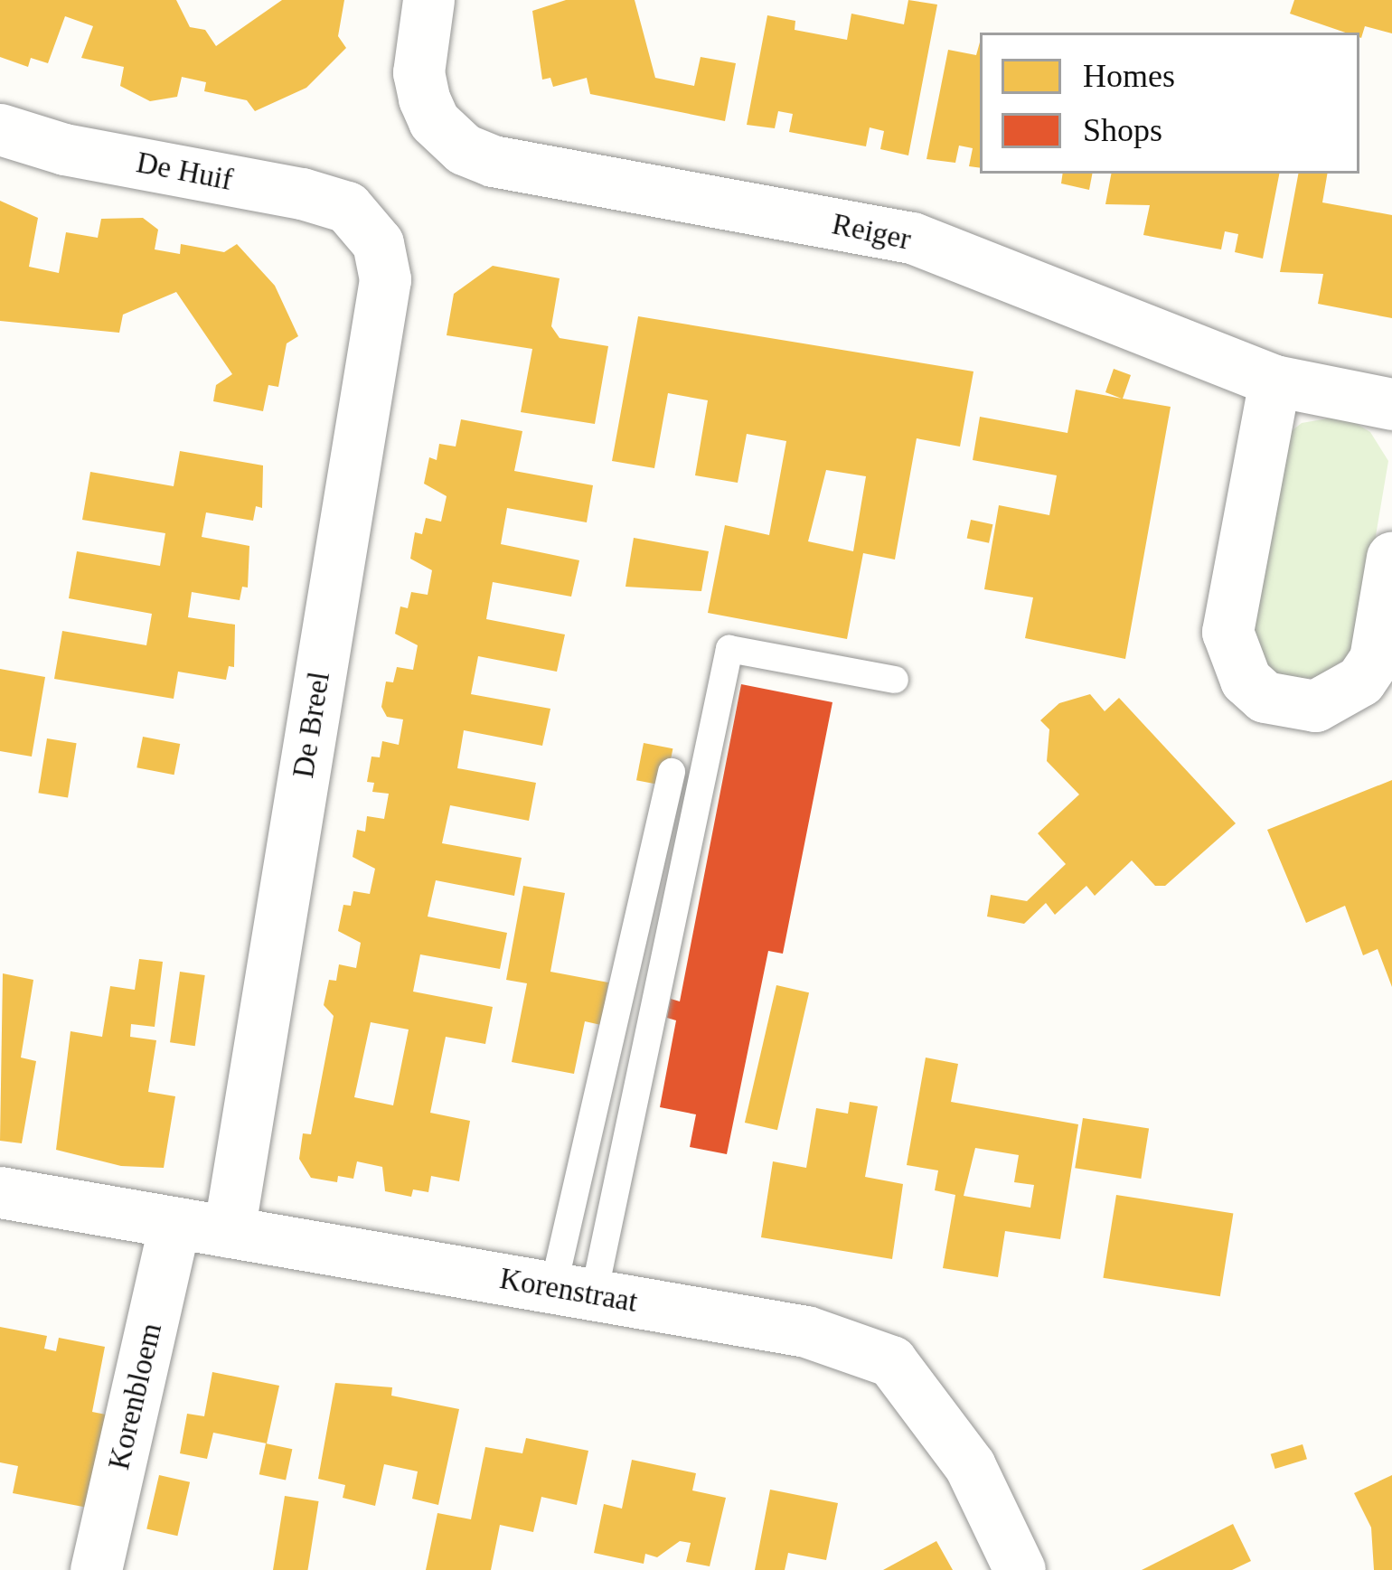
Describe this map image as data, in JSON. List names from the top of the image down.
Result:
{
  "streets": {
    "street": [
      "De Huif",
      "Reiger",
      "De Breel",
      "Korenstraat",
      "Korenbloem"
    ]
  },
  "crossings": [
    ["De Huif", "De Breel"],
    ["De Breel", "Korenstraat"],
    ["Korenstraat", "Korenbloem"]
  ],
  "legend": ["Homes", "Shops"]
}
